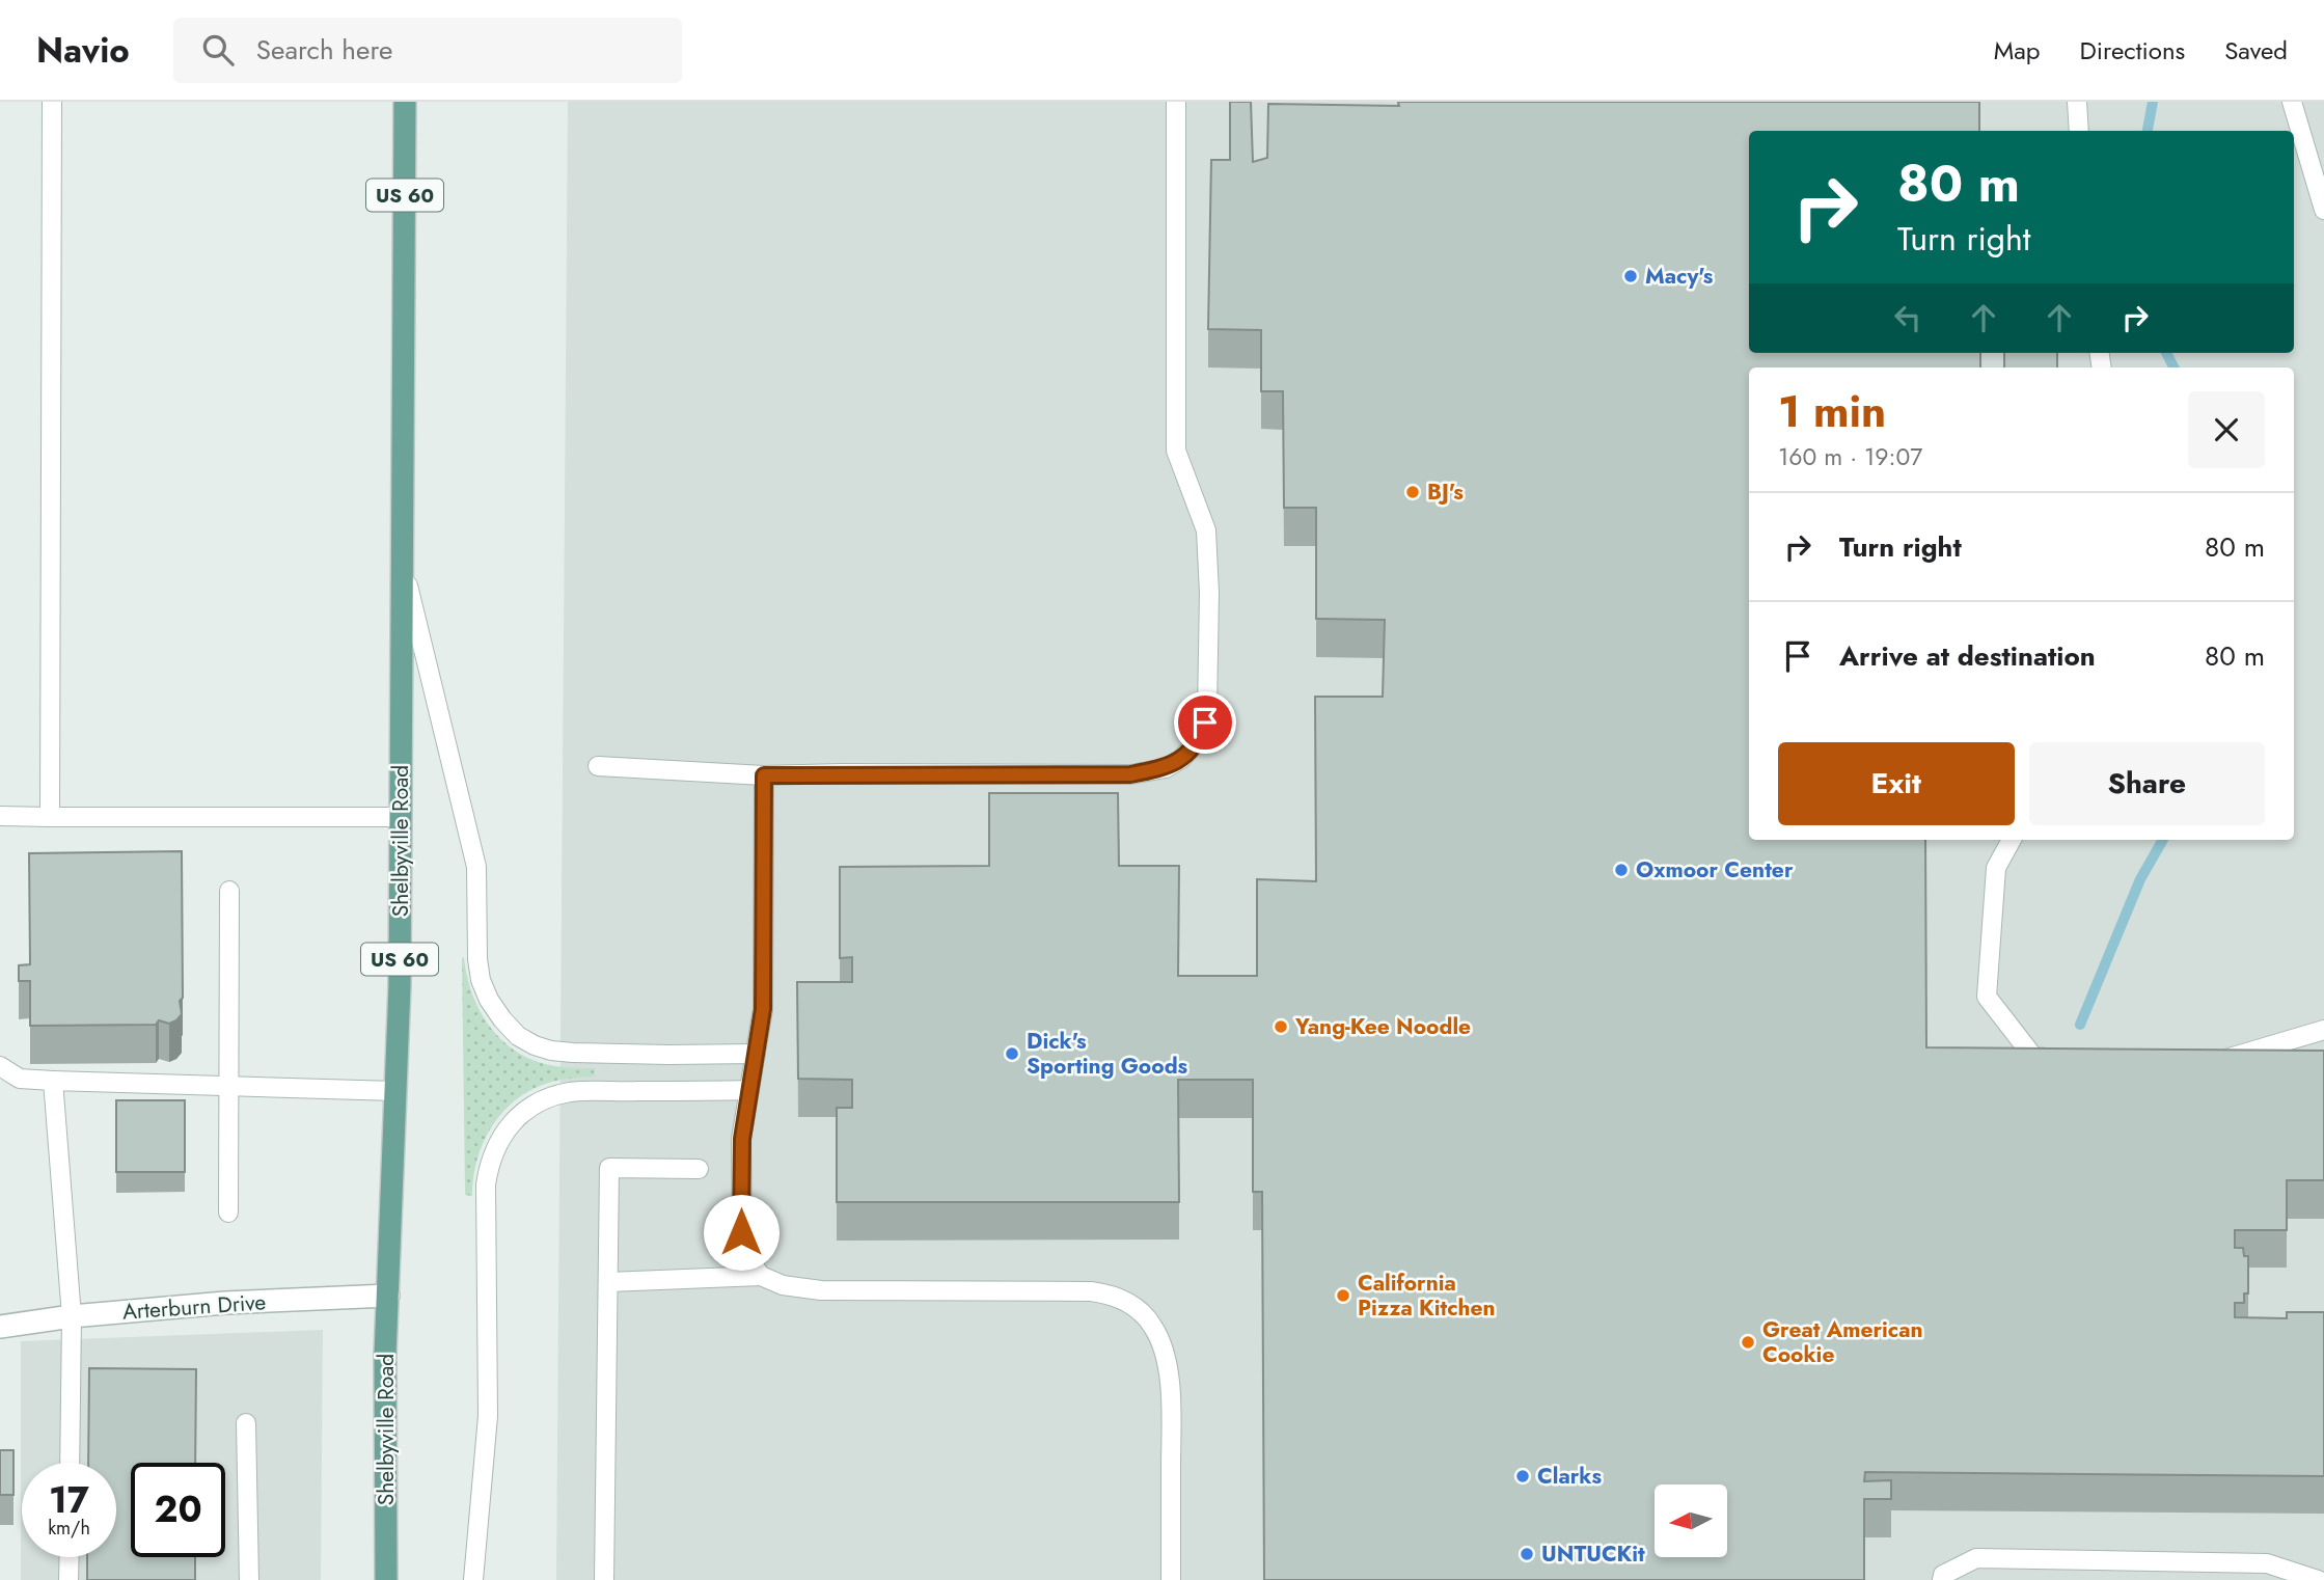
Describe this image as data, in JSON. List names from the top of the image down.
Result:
{
  "streets": {
    "main road": ["US 60", "Shelbyville Road"],
    "street": ["Arterburn Drive"]
  },
  "crossings": [
    ["Shelbyville Road", "Arterburn Drive"]
  ],
  "places": [
    "Macy's",
    "BJ's",
    "Oxmoor Center",
    "Yang-Kee Noodle",
    "Dick's Sporting Goods",
    "California Pizza Kitchen",
    "Great American Cookie",
    "Clarks",
    "UNTUCKit"
  ],
  "north": "left",
  "page": {
    "header": "Navio",
    "search": "Search here",
    "nav": ["Map", "Directions", "Saved"],
    "turn": ["80 m", "Turn right"],
    "heading": ["1 min", "160 m · 19:07"],
    "list": [
      {
        "name": "Turn right",
        "value": "80 m"
      },
      {
        "name": "Arrive at destination",
        "value": "80 m"
      }
    ],
    "buttons": ["Exit", "Share"],
    "speed": "17 km/h",
    "limit": "20"
  }
}
